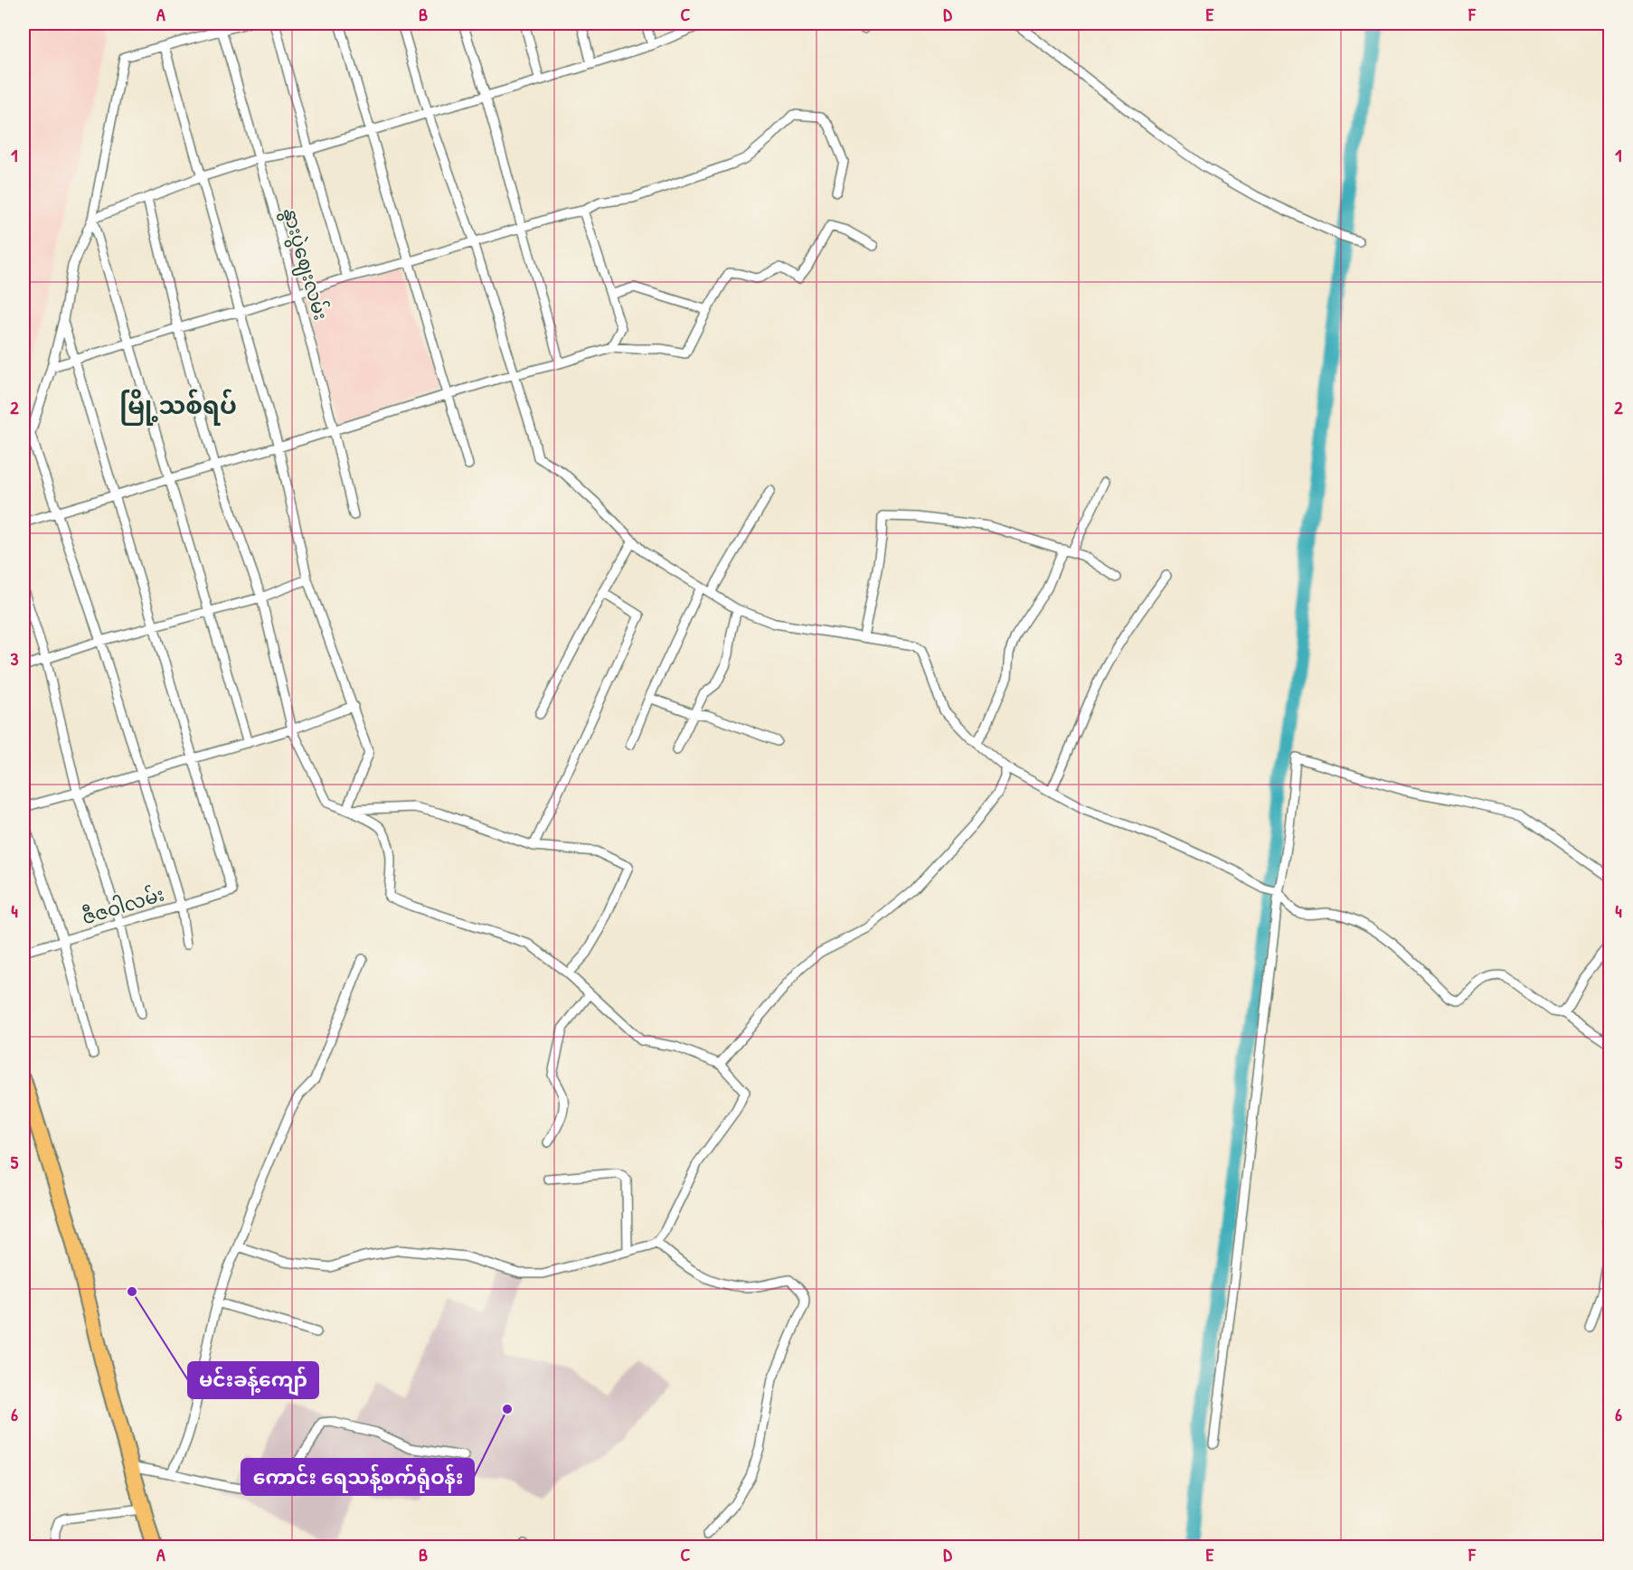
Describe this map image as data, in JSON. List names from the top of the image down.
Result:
{
  "streets": {
    "street": ["နွားပွဲဈေးလမ်း", "ဇီဇဝါလမ်း"]
  },
  "districts": ["မြို့သစ်ရပ်"],
  "places": ["မင်းခန့်ကျော်", "ကောင်း ရေသန့်စက်ရုံဝန်း"],
  "grid": {
    "columns": [
      "A",
      "B",
      "C",
      "D",
      "E",
      "F"
    ],
    "rows": [
      "1",
      "2",
      "3",
      "4",
      "5",
      "6"
    ]
  }
}
